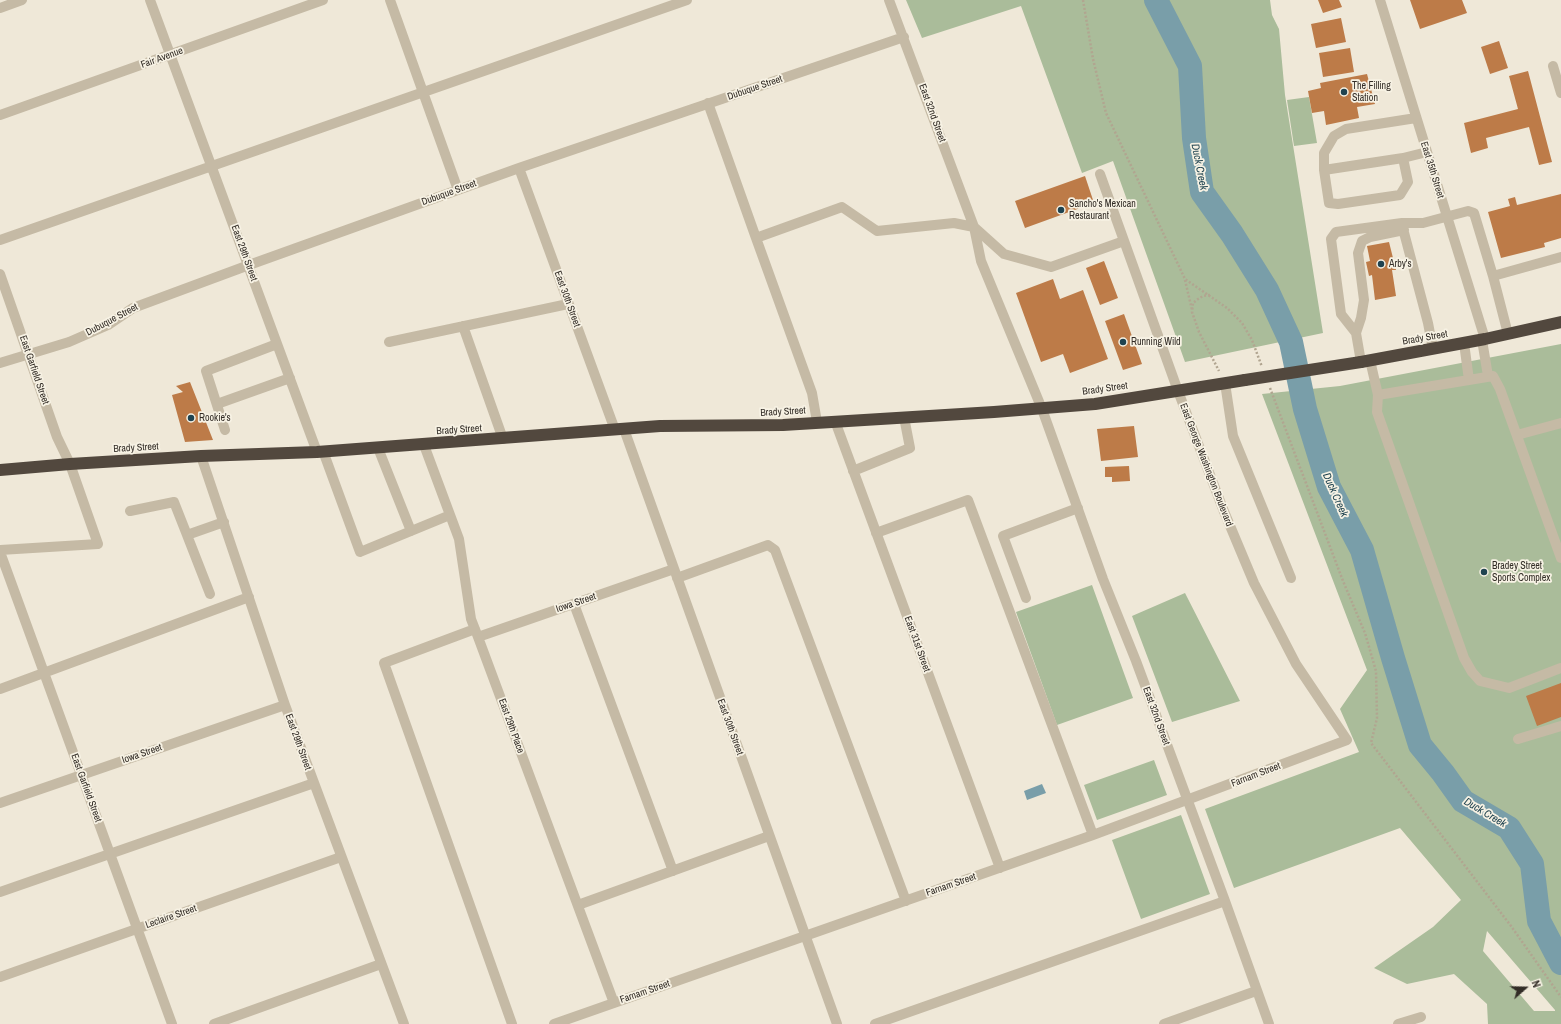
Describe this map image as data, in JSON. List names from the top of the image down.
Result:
{
  "streets": {
    "highway": ["Brady Street"],
    "street": [
      "Fair Avenue",
      "Dubuque Street",
      "East 32nd Street",
      "East 35th Street",
      "East 29th Street",
      "East 30th Street",
      "East Garfield Street",
      "East George Washington Boulevard",
      "Iowa Street",
      "East 31st Street",
      "East 29th Place",
      "Farnam Street",
      "Leclaire Street"
    ]
  },
  "crossings": [
    ["Fair Avenue", "East 29th Street"],
    ["Dubuque Street", "East 32nd Street"],
    ["Dubuque Street", "East 29th Street"],
    ["Dubuque Street", "East 30th Street"],
    ["Dubuque Street", "East Garfield Street"],
    ["East 32nd Street", "Brady Street"],
    ["East 32nd Street", "Farnam Street"],
    ["East 35th Street", "Brady Street"],
    ["East 29th Street", "Brady Street"],
    ["East 29th Street", "Iowa Street"],
    ["East 29th Street", "Leclaire Street"],
    ["East 30th Street", "Brady Street"],
    ["East 30th Street", "Iowa Street"],
    ["East 30th Street", "Farnam Street"],
    ["Brady Street", "East Garfield Street"],
    ["Brady Street", "East George Washington Boulevard"],
    ["Brady Street", "East 31st Street"],
    ["Brady Street", "East 29th Place"],
    ["East Garfield Street", "Iowa Street"],
    ["East Garfield Street", "Leclaire Street"],
    ["East George Washington Boulevard", "Farnam Street"],
    ["Iowa Street", "East 29th Place"],
    ["Iowa Street", "Farnam Street"],
    ["East 31st Street", "Farnam Street"],
    ["East 29th Place", "Farnam Street"]
  ],
  "water": ["Duck Creek"],
  "places": [
    "The Filling Station",
    "Sancho's Mexican Restaurant",
    "Arby's",
    "Running Wild",
    "Rookie's",
    "Bradey Street Sports Complex"
  ],
  "north": "right"
}
